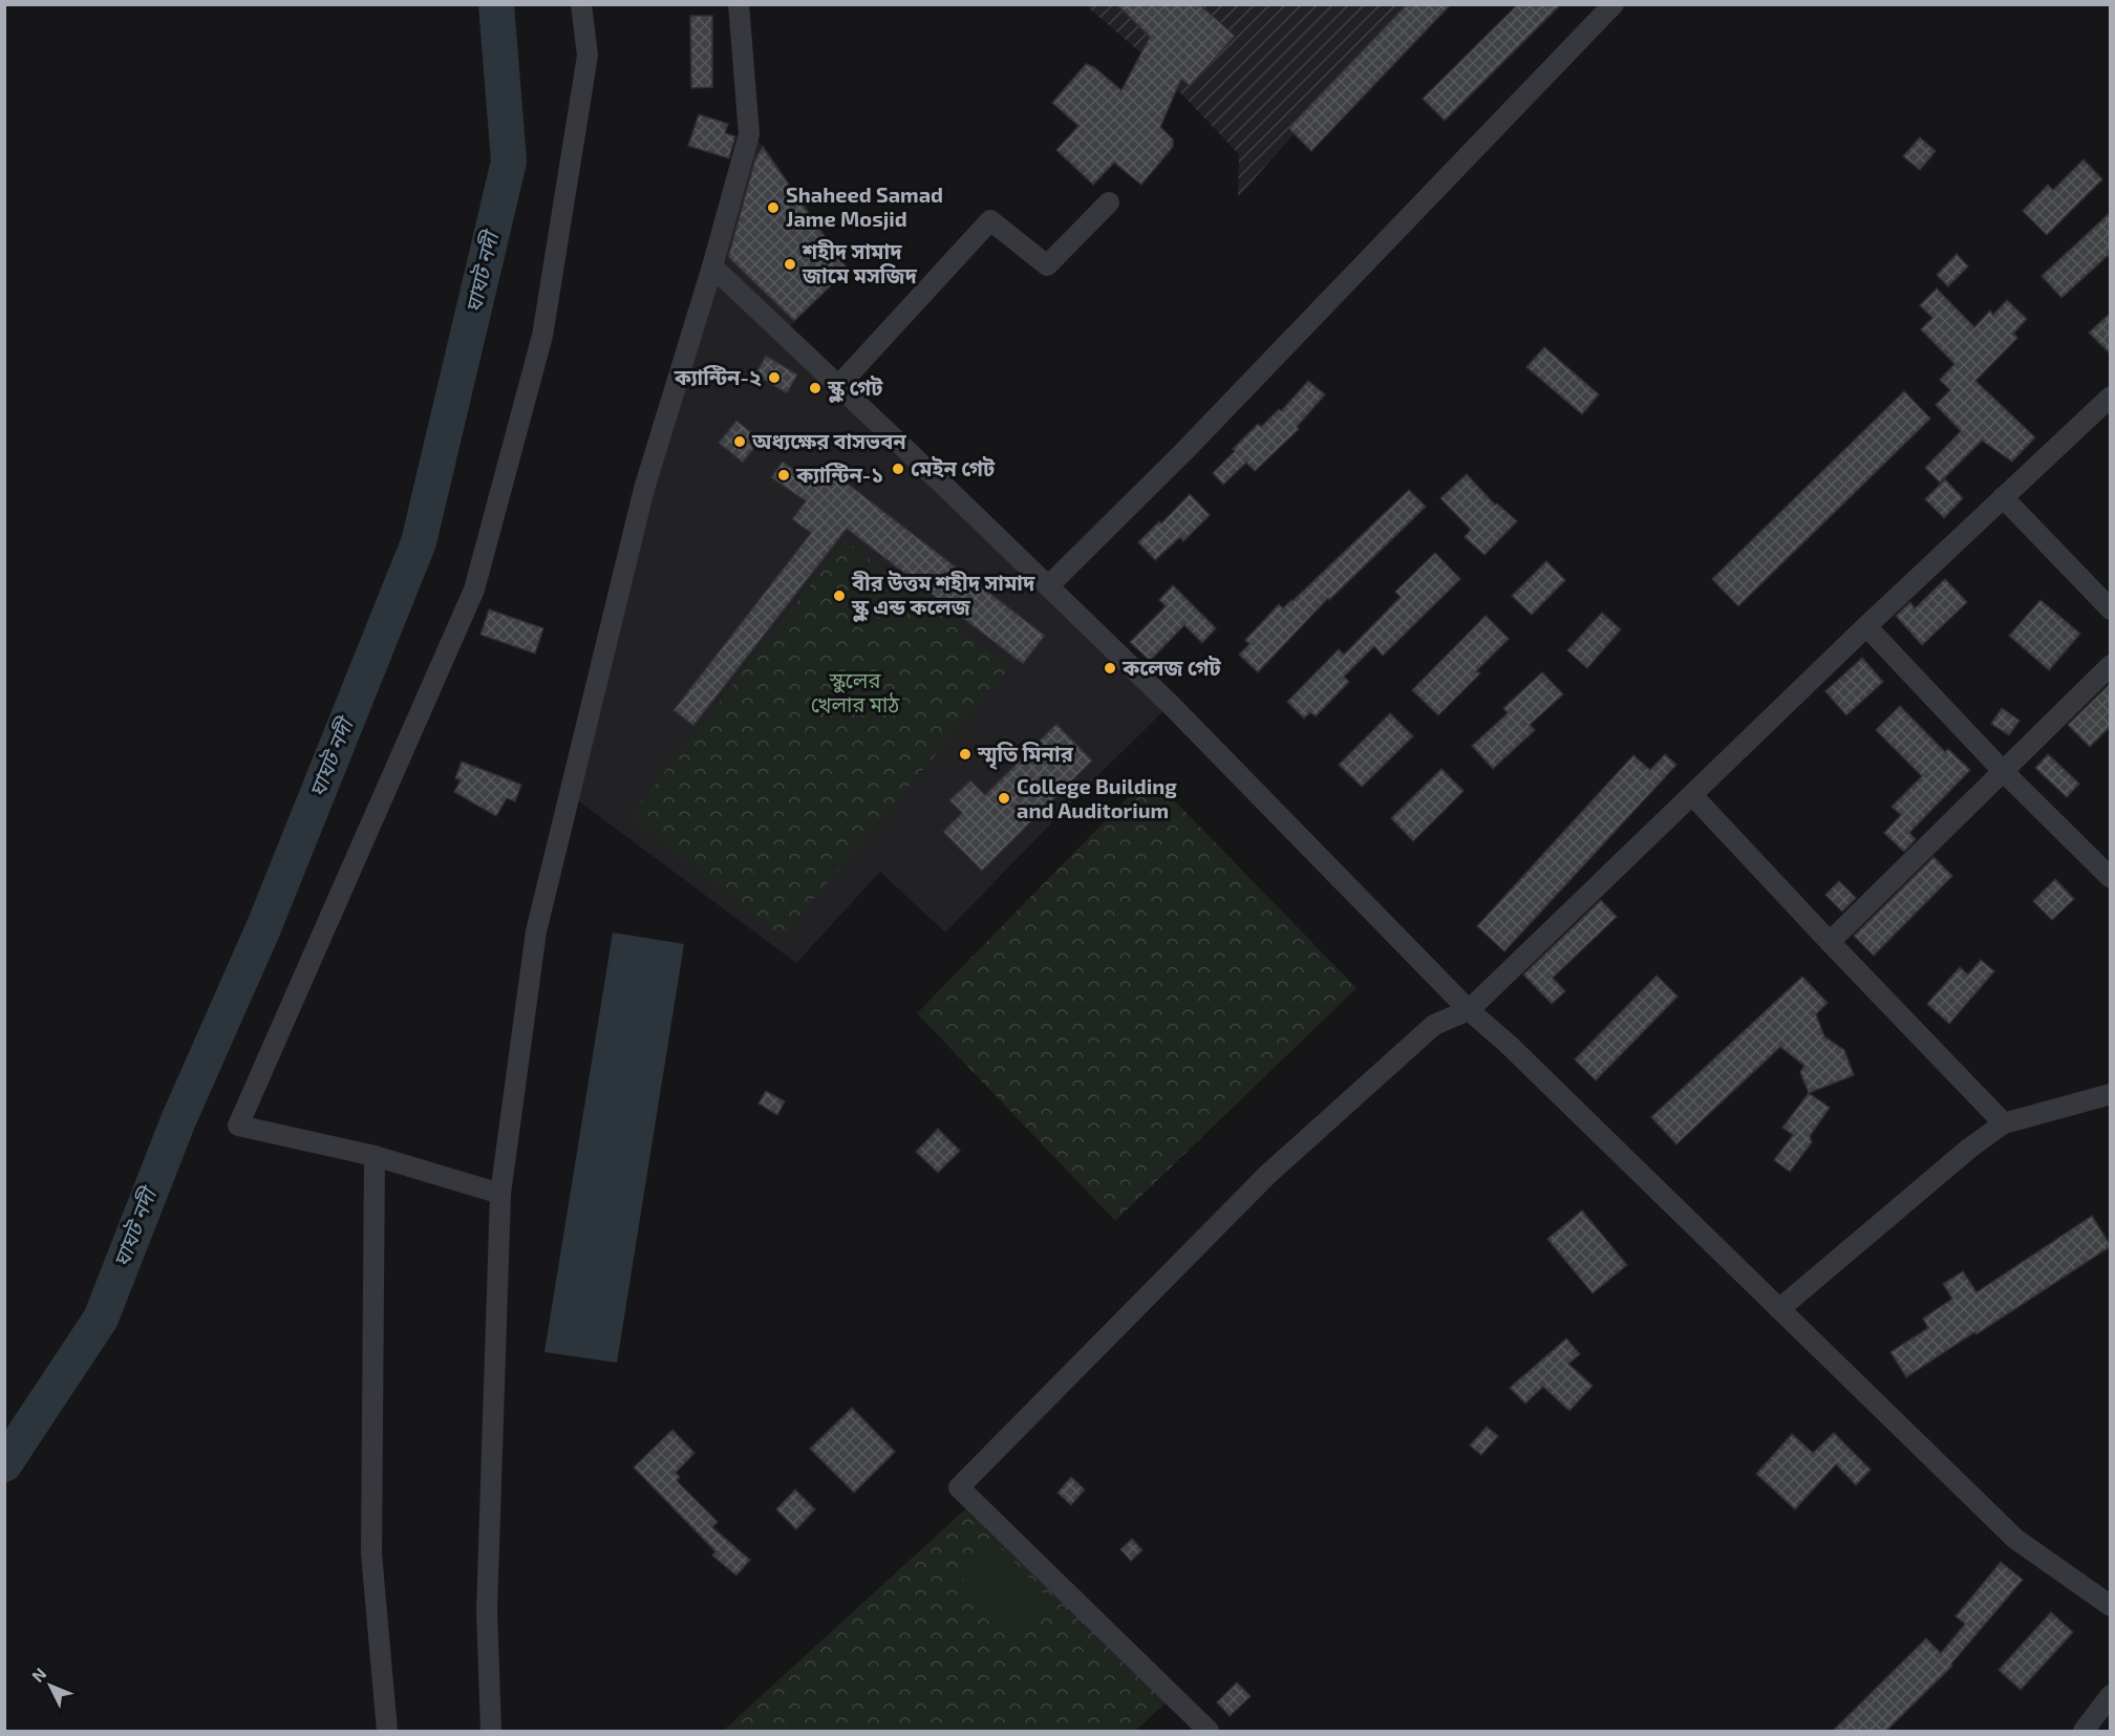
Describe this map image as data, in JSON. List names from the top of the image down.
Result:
{
  "water": ["ঘাঘট নদী"],
  "parks": ["স্কুলের খেলার মাঠ"],
  "places": [
    "Shaheed Samad Jame Mosjid",
    "শহীদ সামাদ জামে মসজিদ",
    "ক্যান্টিন-২",
    "স্কুল গেট",
    "অধ্যক্ষের বাসভবন",
    "মেইন গেট",
    "ক্যান্টিন-১",
    "বীর উত্তম শহীদ সামাদ স্কুল এন্ড কলেজ",
    "কলেজ গেট",
    "স্মৃতি মিনার",
    "College Building and Auditorium"
  ],
  "north": "top left"
}
